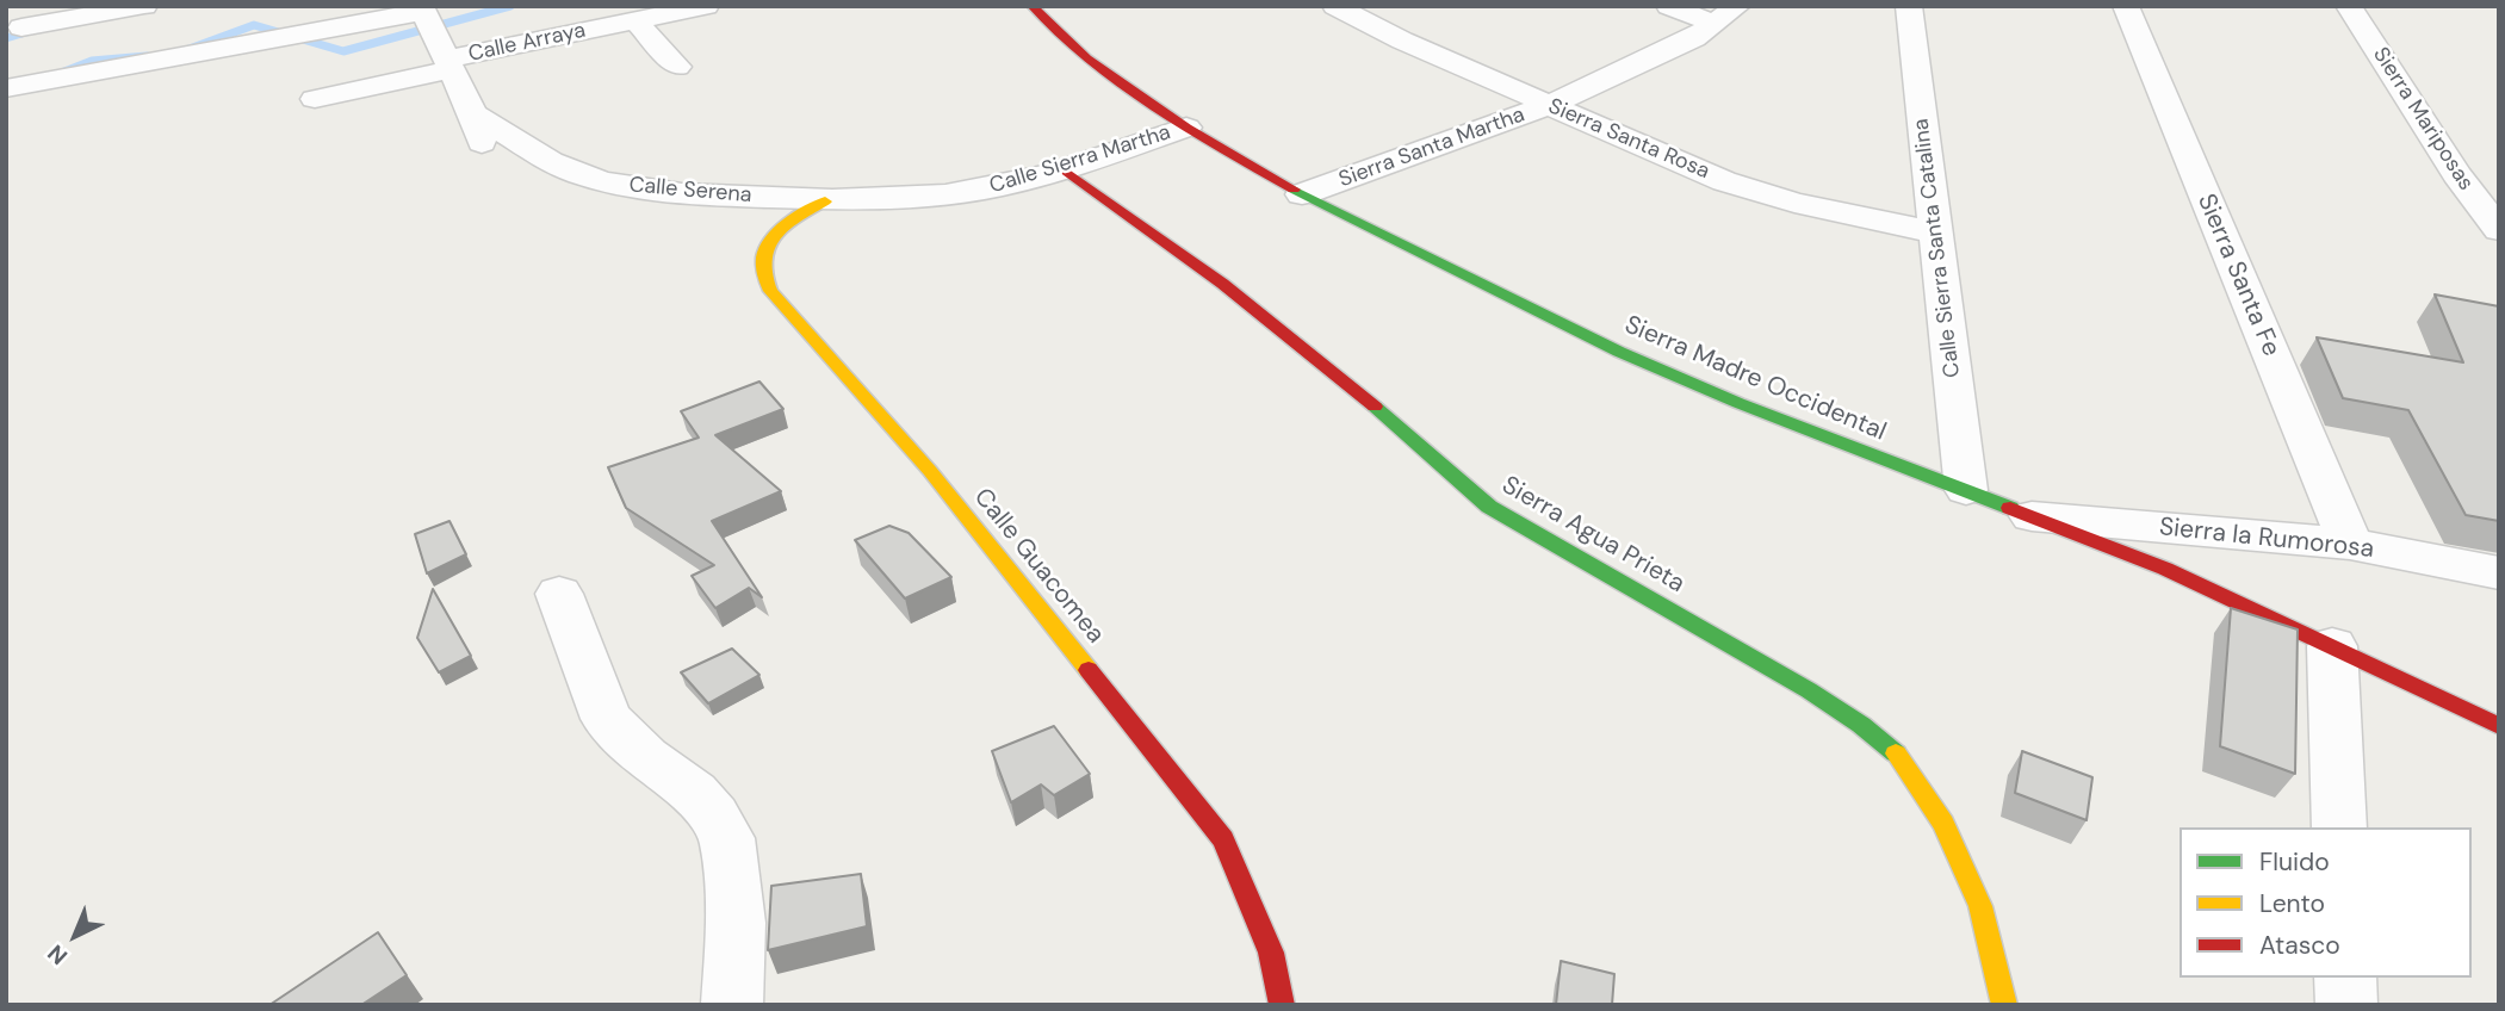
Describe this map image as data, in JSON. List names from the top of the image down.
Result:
{
  "streets": {
    "street": [
      "Calle Arraya",
      "Sierra Mariposas",
      "Sierra Santa Rosa",
      "Sierra Santa Martha",
      "Calle Sierra Martha",
      "Calle Serena",
      "Calle Sierra Santa Catalina",
      "Sierra Santa Fe",
      "Sierra Madre Occidental",
      "Sierra Agua Prieta",
      "Sierra la Rumorosa",
      "Calle Guacomea"
    ]
  },
  "crossings": [
    ["Calle Arraya", "Calle Serena"],
    ["Sierra Santa Rosa", "Sierra Santa Martha"],
    ["Sierra Santa Rosa", "Calle Sierra Santa Catalina"],
    ["Sierra Santa Martha", "Sierra Madre Occidental"],
    ["Calle Sierra Martha", "Calle Serena"],
    ["Calle Sierra Martha", "Sierra Madre Occidental"],
    ["Calle Sierra Martha", "Sierra Agua Prieta"],
    ["Calle Sierra Martha", "Calle Guacomea"],
    ["Calle Serena", "Calle Guacomea"],
    ["Calle Sierra Santa Catalina", "Sierra Madre Occidental"],
    ["Sierra Santa Fe", "Sierra la Rumorosa"],
    ["Sierra Madre Occidental", "Sierra la Rumorosa"]
  ],
  "legend": ["Fluido", "Lento", "Atasco"],
  "north": "bottom left"
}
